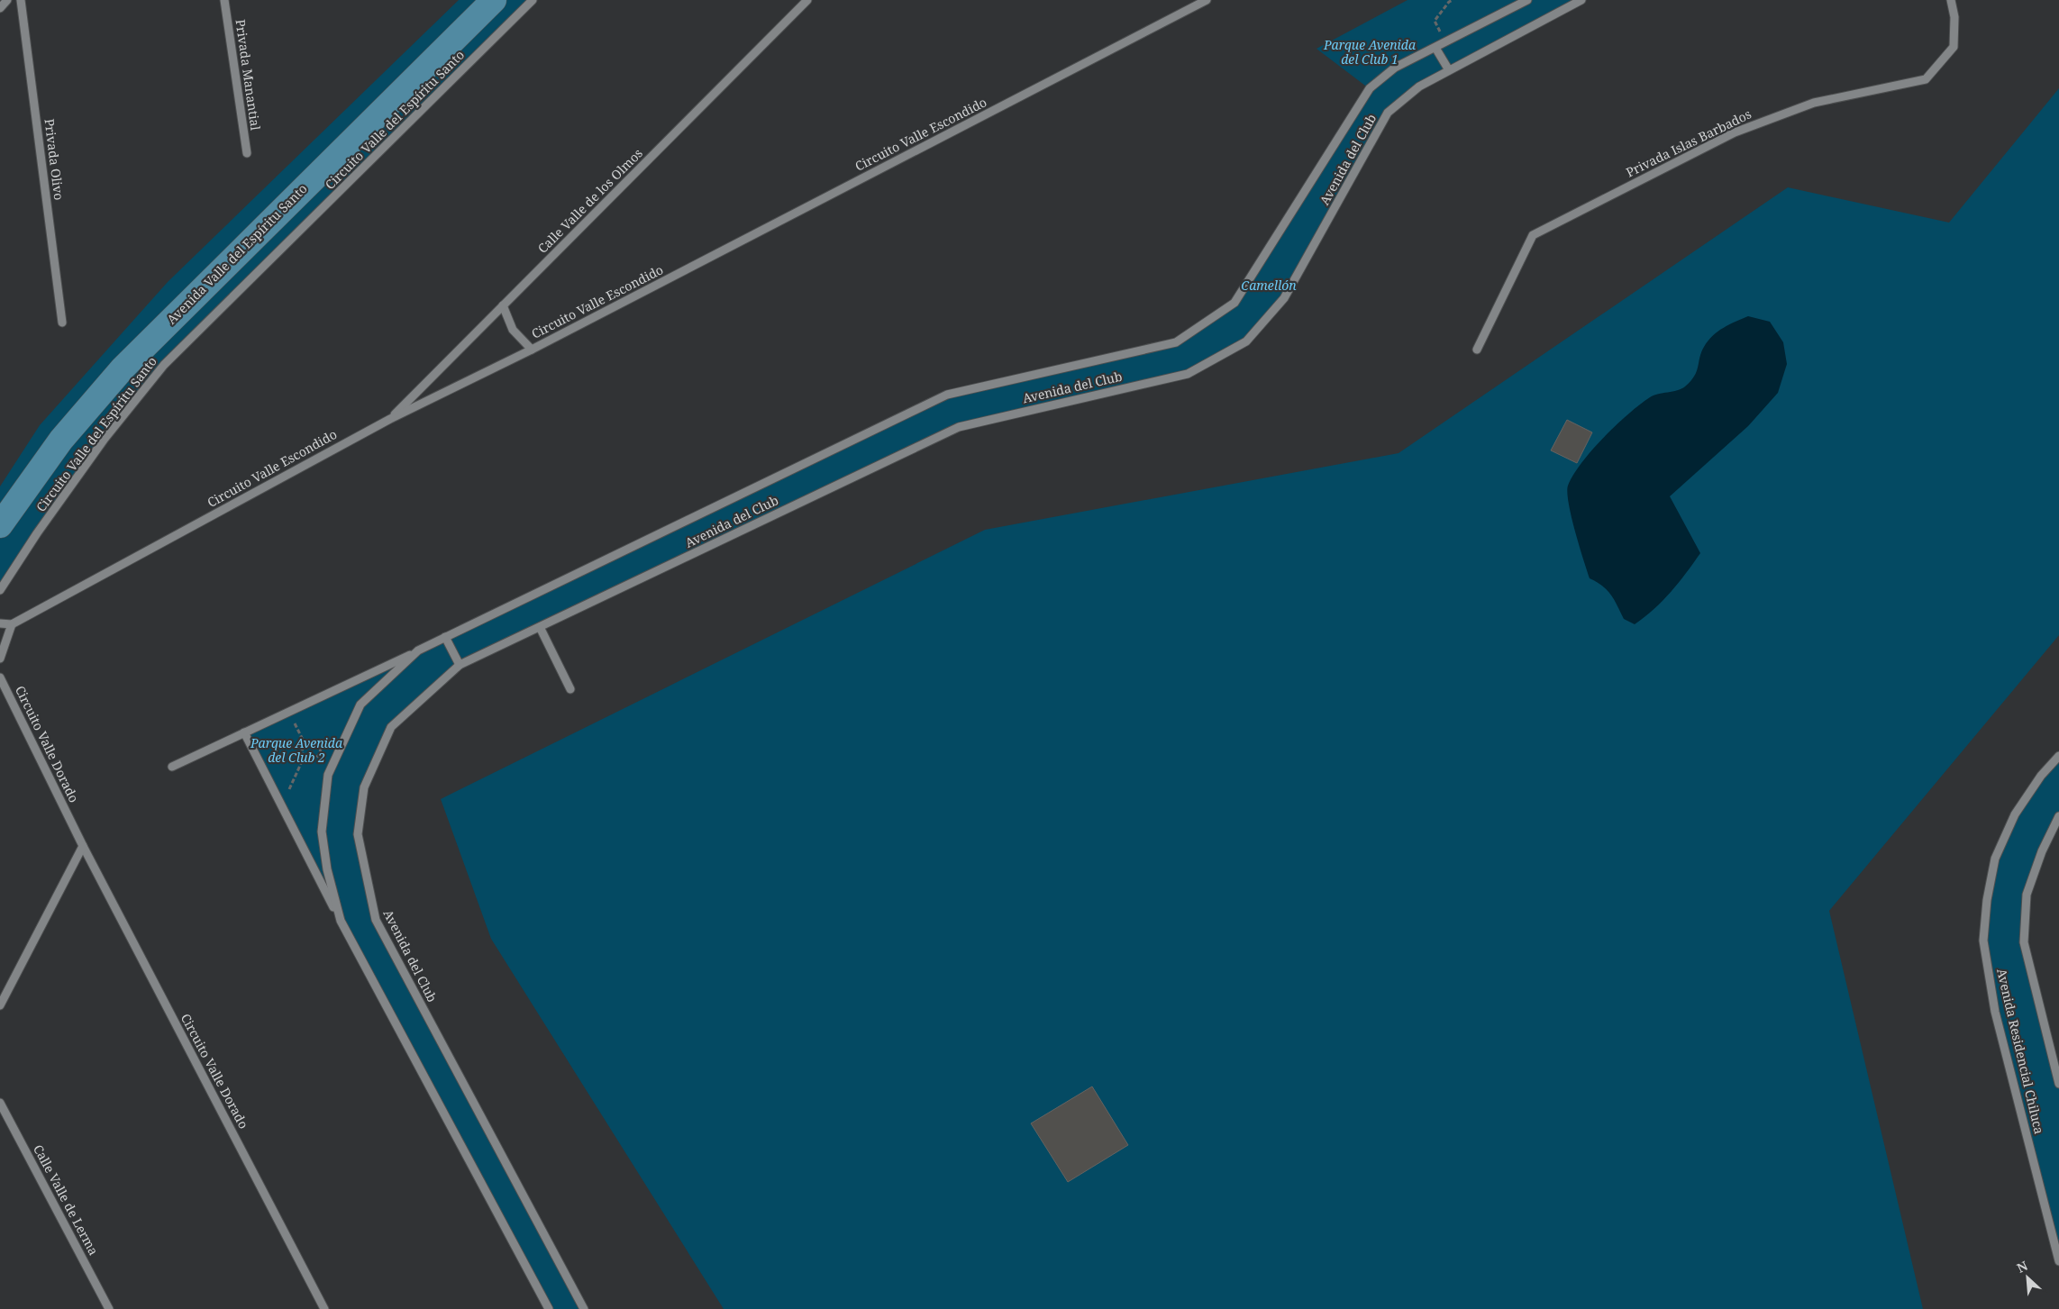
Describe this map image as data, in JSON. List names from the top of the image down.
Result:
{
  "streets": {
    "main road": ["Avenida Valle del Espíritu Santo"],
    "street": [
      "Privada Manantial",
      "Circuito Valle del Espíritu Santo",
      "Circuito Valle Escondido",
      "Privada Islas Barbados",
      "Privada Olivo",
      "Avenida del Club",
      "Calle Valle de los Olmos",
      "Circuito Valle Dorado",
      "Avenida Residencial Chiluca",
      "Calle Valle de Lerma"
    ]
  },
  "crossings": [
    ["Circuito Valle Escondido", "Calle Valle de los Olmos"]
  ],
  "parks": ["Parque Avenida del Club 1", "Camellón", "Parque Avenida del Club 2"],
  "north": "top left"
}
